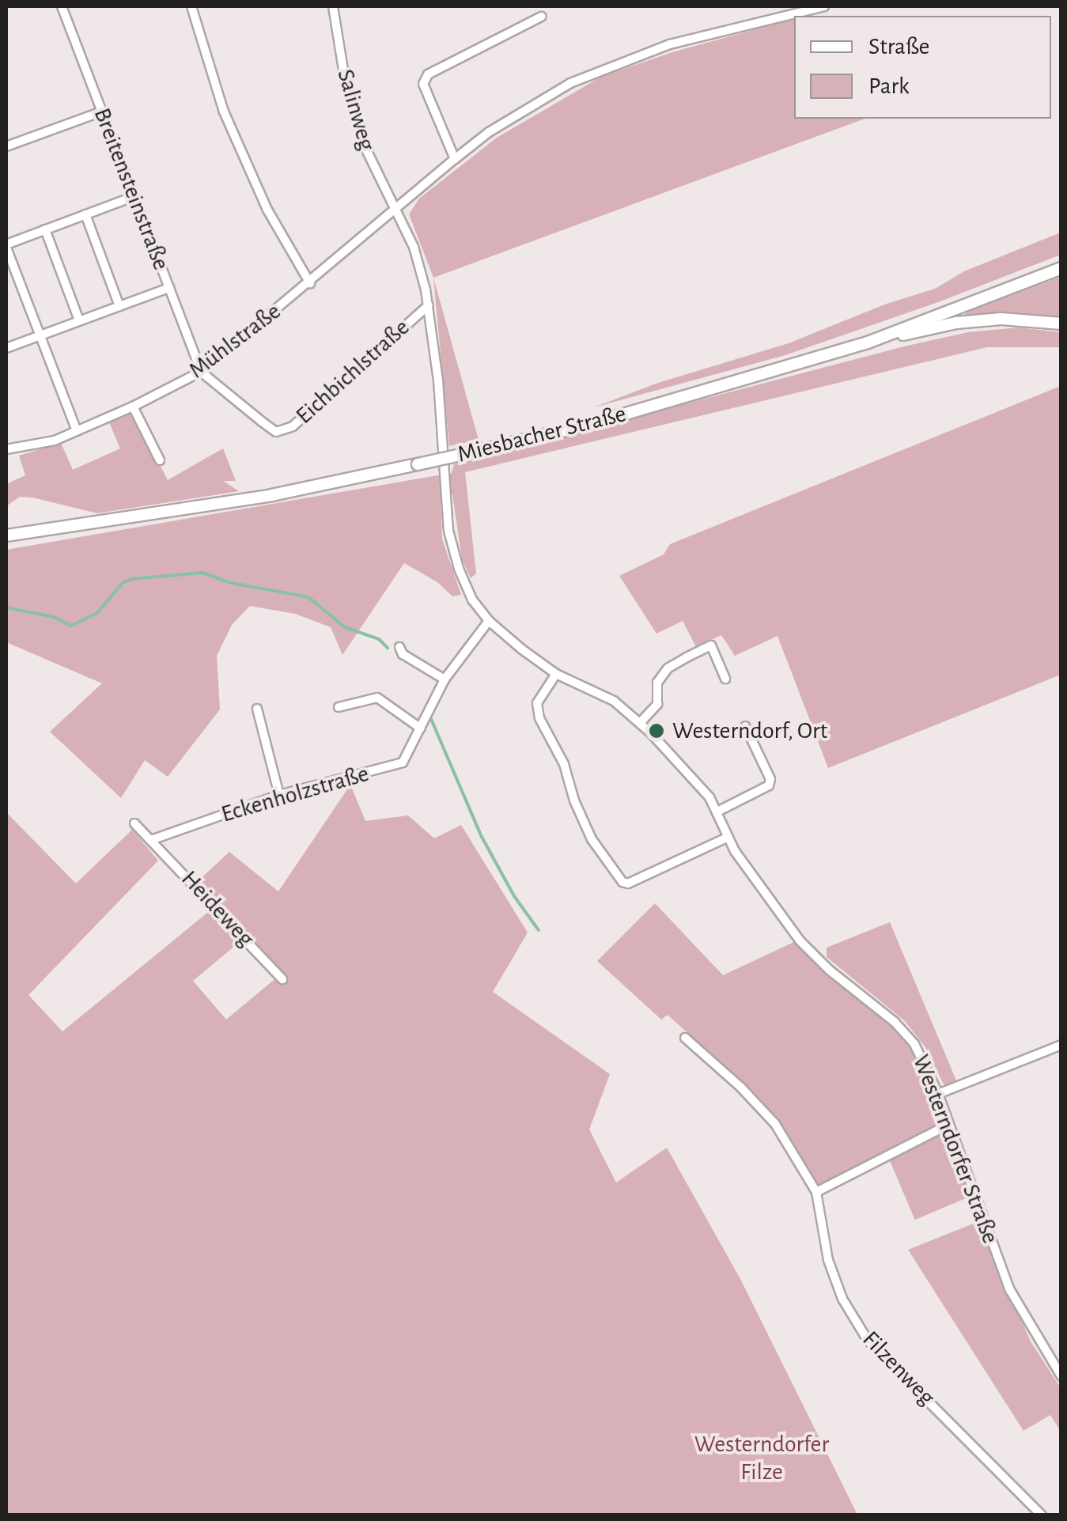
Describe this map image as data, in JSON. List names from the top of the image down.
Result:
{
  "streets": {
    "main road": ["Miesbacher Straße"],
    "street": [
      "Salinweg",
      "Breitensteinstraße",
      "Mühlstraße",
      "Eichbichlstraße",
      "Eckenholzstraße",
      "Heideweg",
      "Westerndorfer Straße",
      "Filzenweg"
    ]
  },
  "crossings": [
    ["Salinweg", "Mühlstraße"],
    ["Salinweg", "Westerndorfer Straße"],
    ["Breitensteinstraße", "Mühlstraße"],
    ["Breitensteinstraße", "Eichbichlstraße"],
    ["Mühlstraße", "Eichbichlstraße"],
    ["Mühlstraße", "Westerndorfer Straße"],
    ["Eichbichlstraße", "Westerndorfer Straße"],
    ["Eckenholzstraße", "Heideweg"],
    ["Eckenholzstraße", "Westerndorfer Straße"]
  ],
  "parks": ["Westerndorfer Filze"],
  "places": ["Westerndorf, Ort"],
  "legend": ["Straße", "Park"]
}
